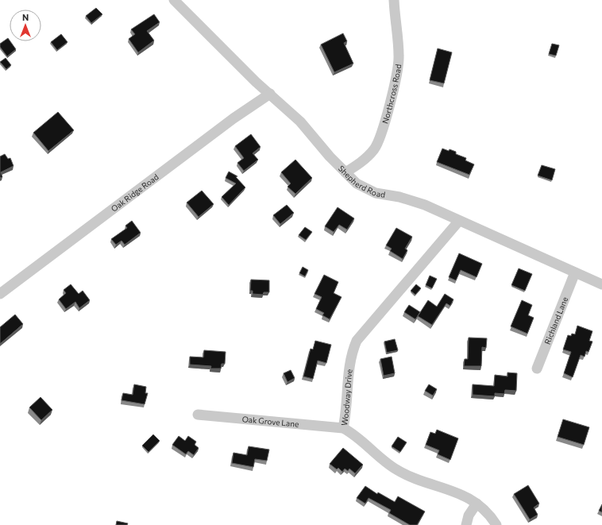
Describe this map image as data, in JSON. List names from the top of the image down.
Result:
{
  "streets": {
    "street": [
      "Northcross Road",
      "Shepherd Road",
      "Oak Ridge Road",
      "Richland Lane",
      "Woodway Drive",
      "Oak Grove Lane"
    ]
  },
  "crossings": [
    ["Northcross Road", "Shepherd Road"],
    ["Shepherd Road", "Oak Ridge Road"],
    ["Shepherd Road", "Richland Lane"],
    ["Shepherd Road", "Woodway Drive"],
    ["Woodway Drive", "Oak Grove Lane"]
  ],
  "north": "top"
}
